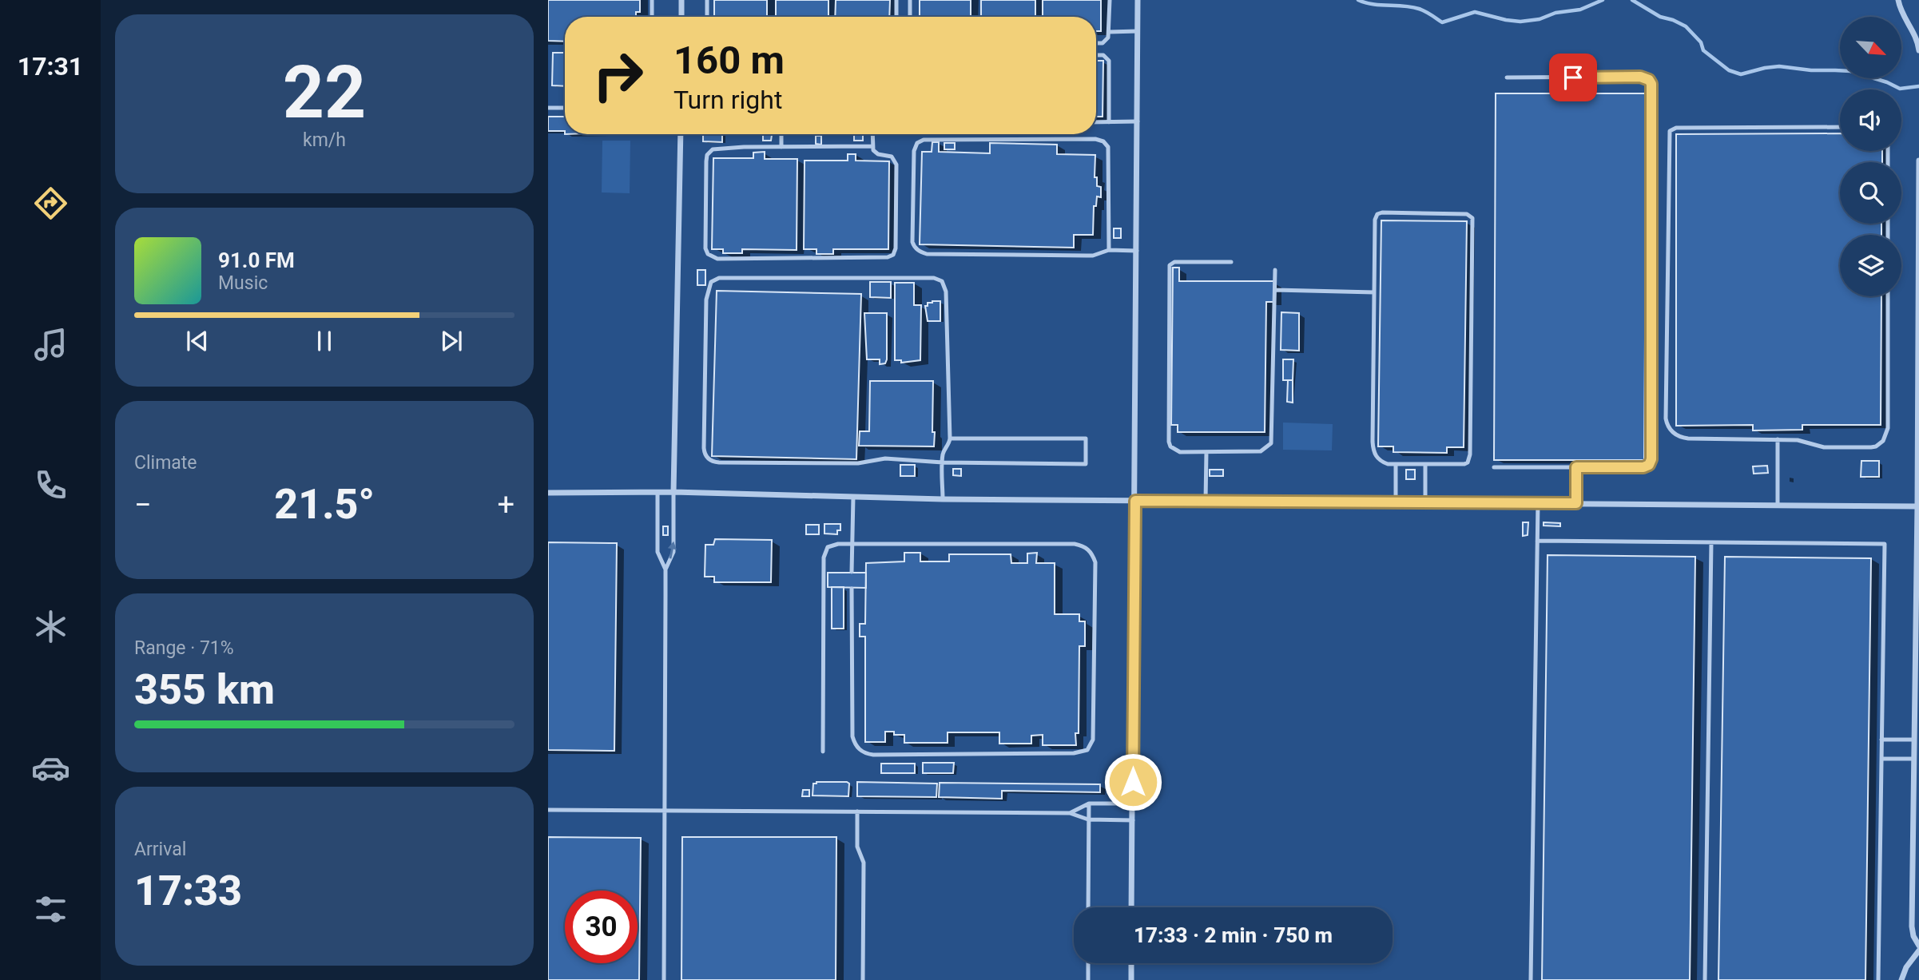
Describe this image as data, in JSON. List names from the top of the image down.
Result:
{
  "north": "bottom right",
  "page": {
    "tabs": "17:31",
    "tile": [
      ["22", "km/h"],
      "Climate",
      ["Range · 71%", "355 km"],
      ["Arrival", "17:33"]
    ],
    "turn": ["160 m", "Turn right"],
    "song": ["91.0 FM", "Music"],
    "heat": ["−", "21.5°", "+"],
    "limit": "30",
    "trip": "17:33 · 2 min · 750 m"
  }
}
